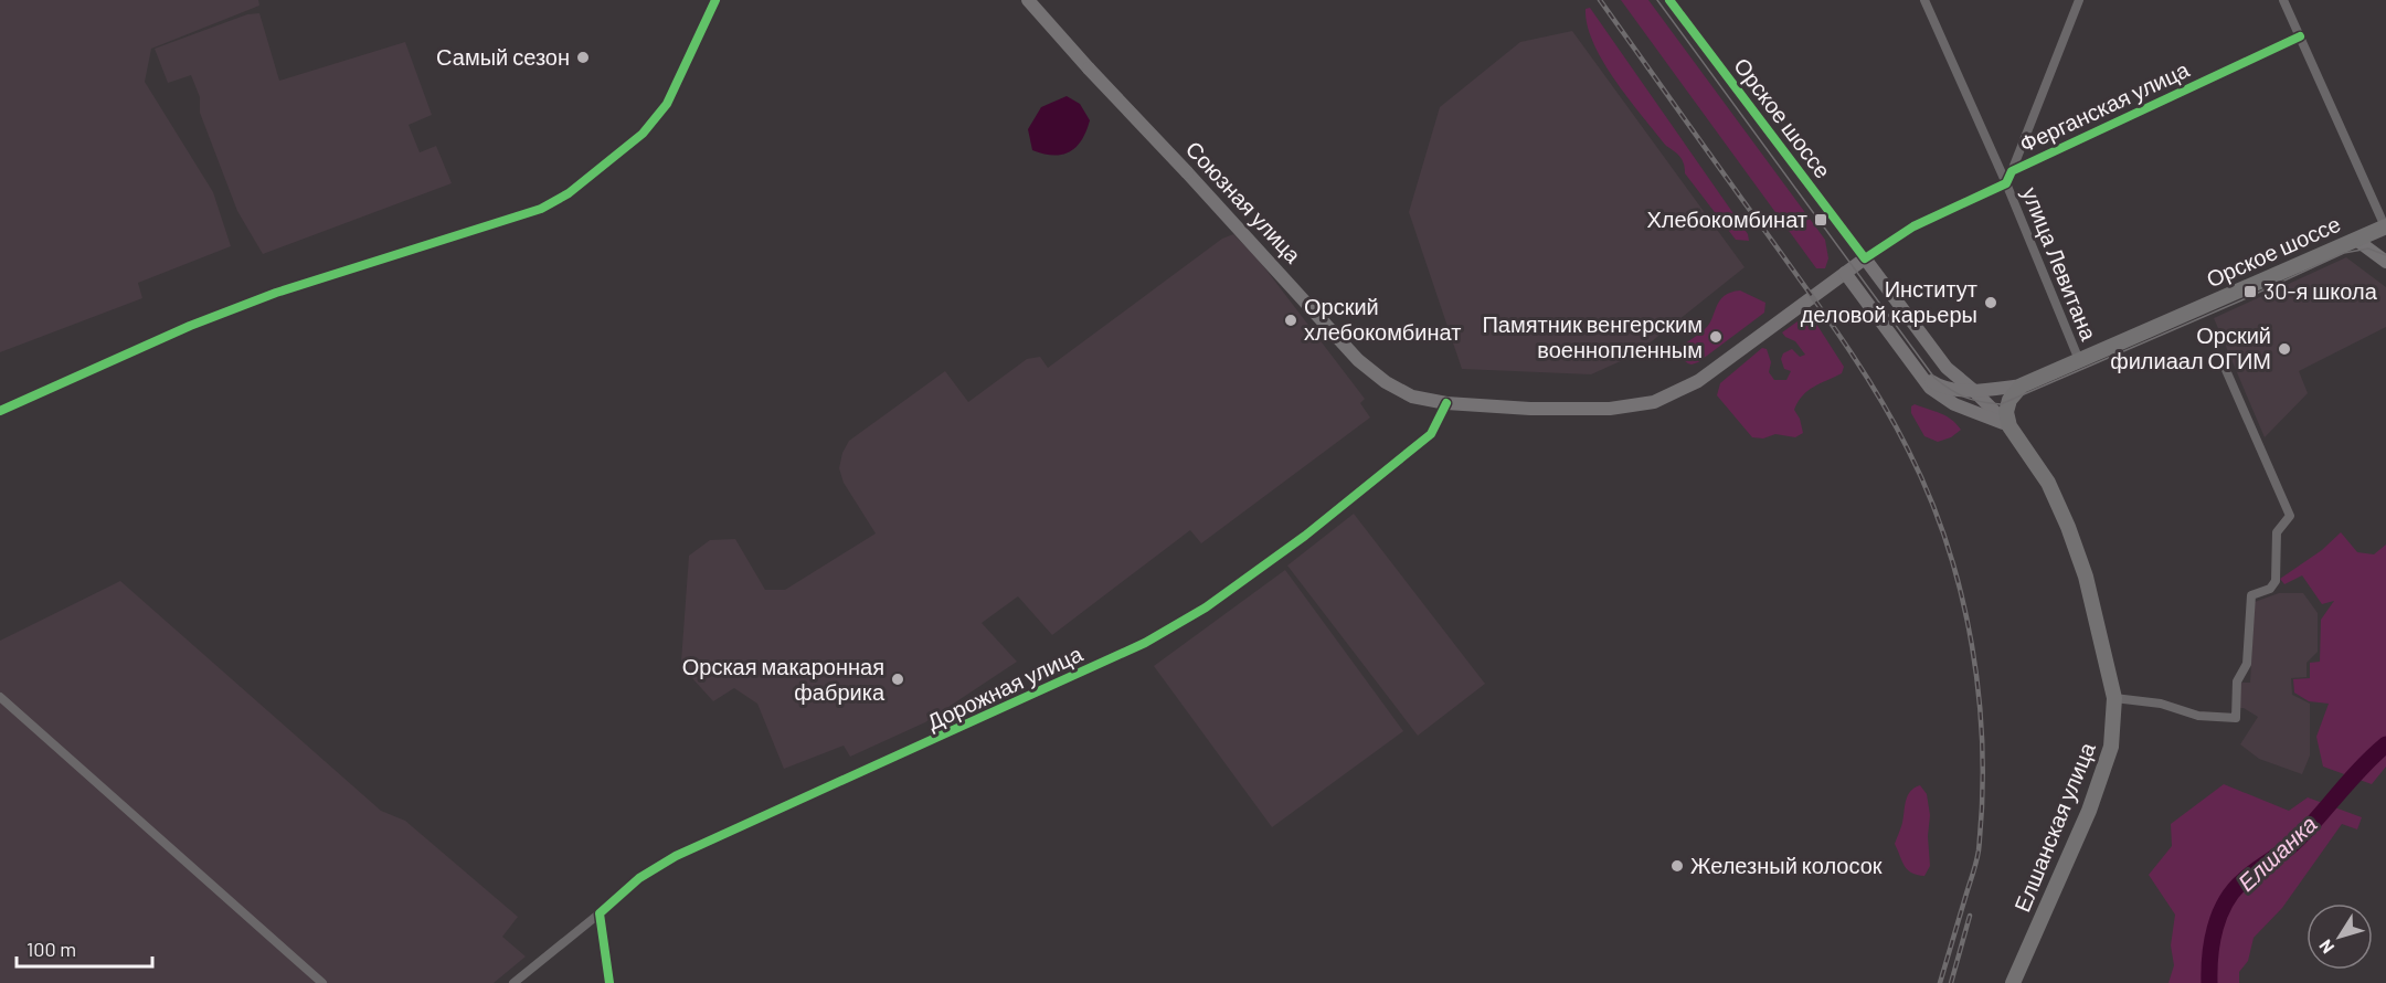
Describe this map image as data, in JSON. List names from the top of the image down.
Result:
{
  "streets": {
    "main road": ["Орское шоссе", "Союзная улица", "Елшанская улица"],
    "street": ["Ферганская улица", "улица Левитана", "Дорожная улица"]
  },
  "crossings": [
    ["Ферганская улица", "улица Левитана"],
    ["Орское шоссе", "Союзная улица"],
    ["Орское шоссе", "улица Левитана"],
    ["Союзная улица", "Дорожная улица"]
  ],
  "water": ["Елшанка"],
  "places": {
    "other": [
      "Самый сезон",
      "Институт деловой карьеры",
      "Орский хлебокомбинат",
      "Памятник венгерским военнопленным",
      "Орский филиаал ОГИМ",
      "Орская макаронная фабрика",
      "Железный колосок"
    ],
    "transit": ["Хлебокомбинат", "30-я школа"]
  },
  "scale_bar": "100 m",
  "north": "bottom left"
}
